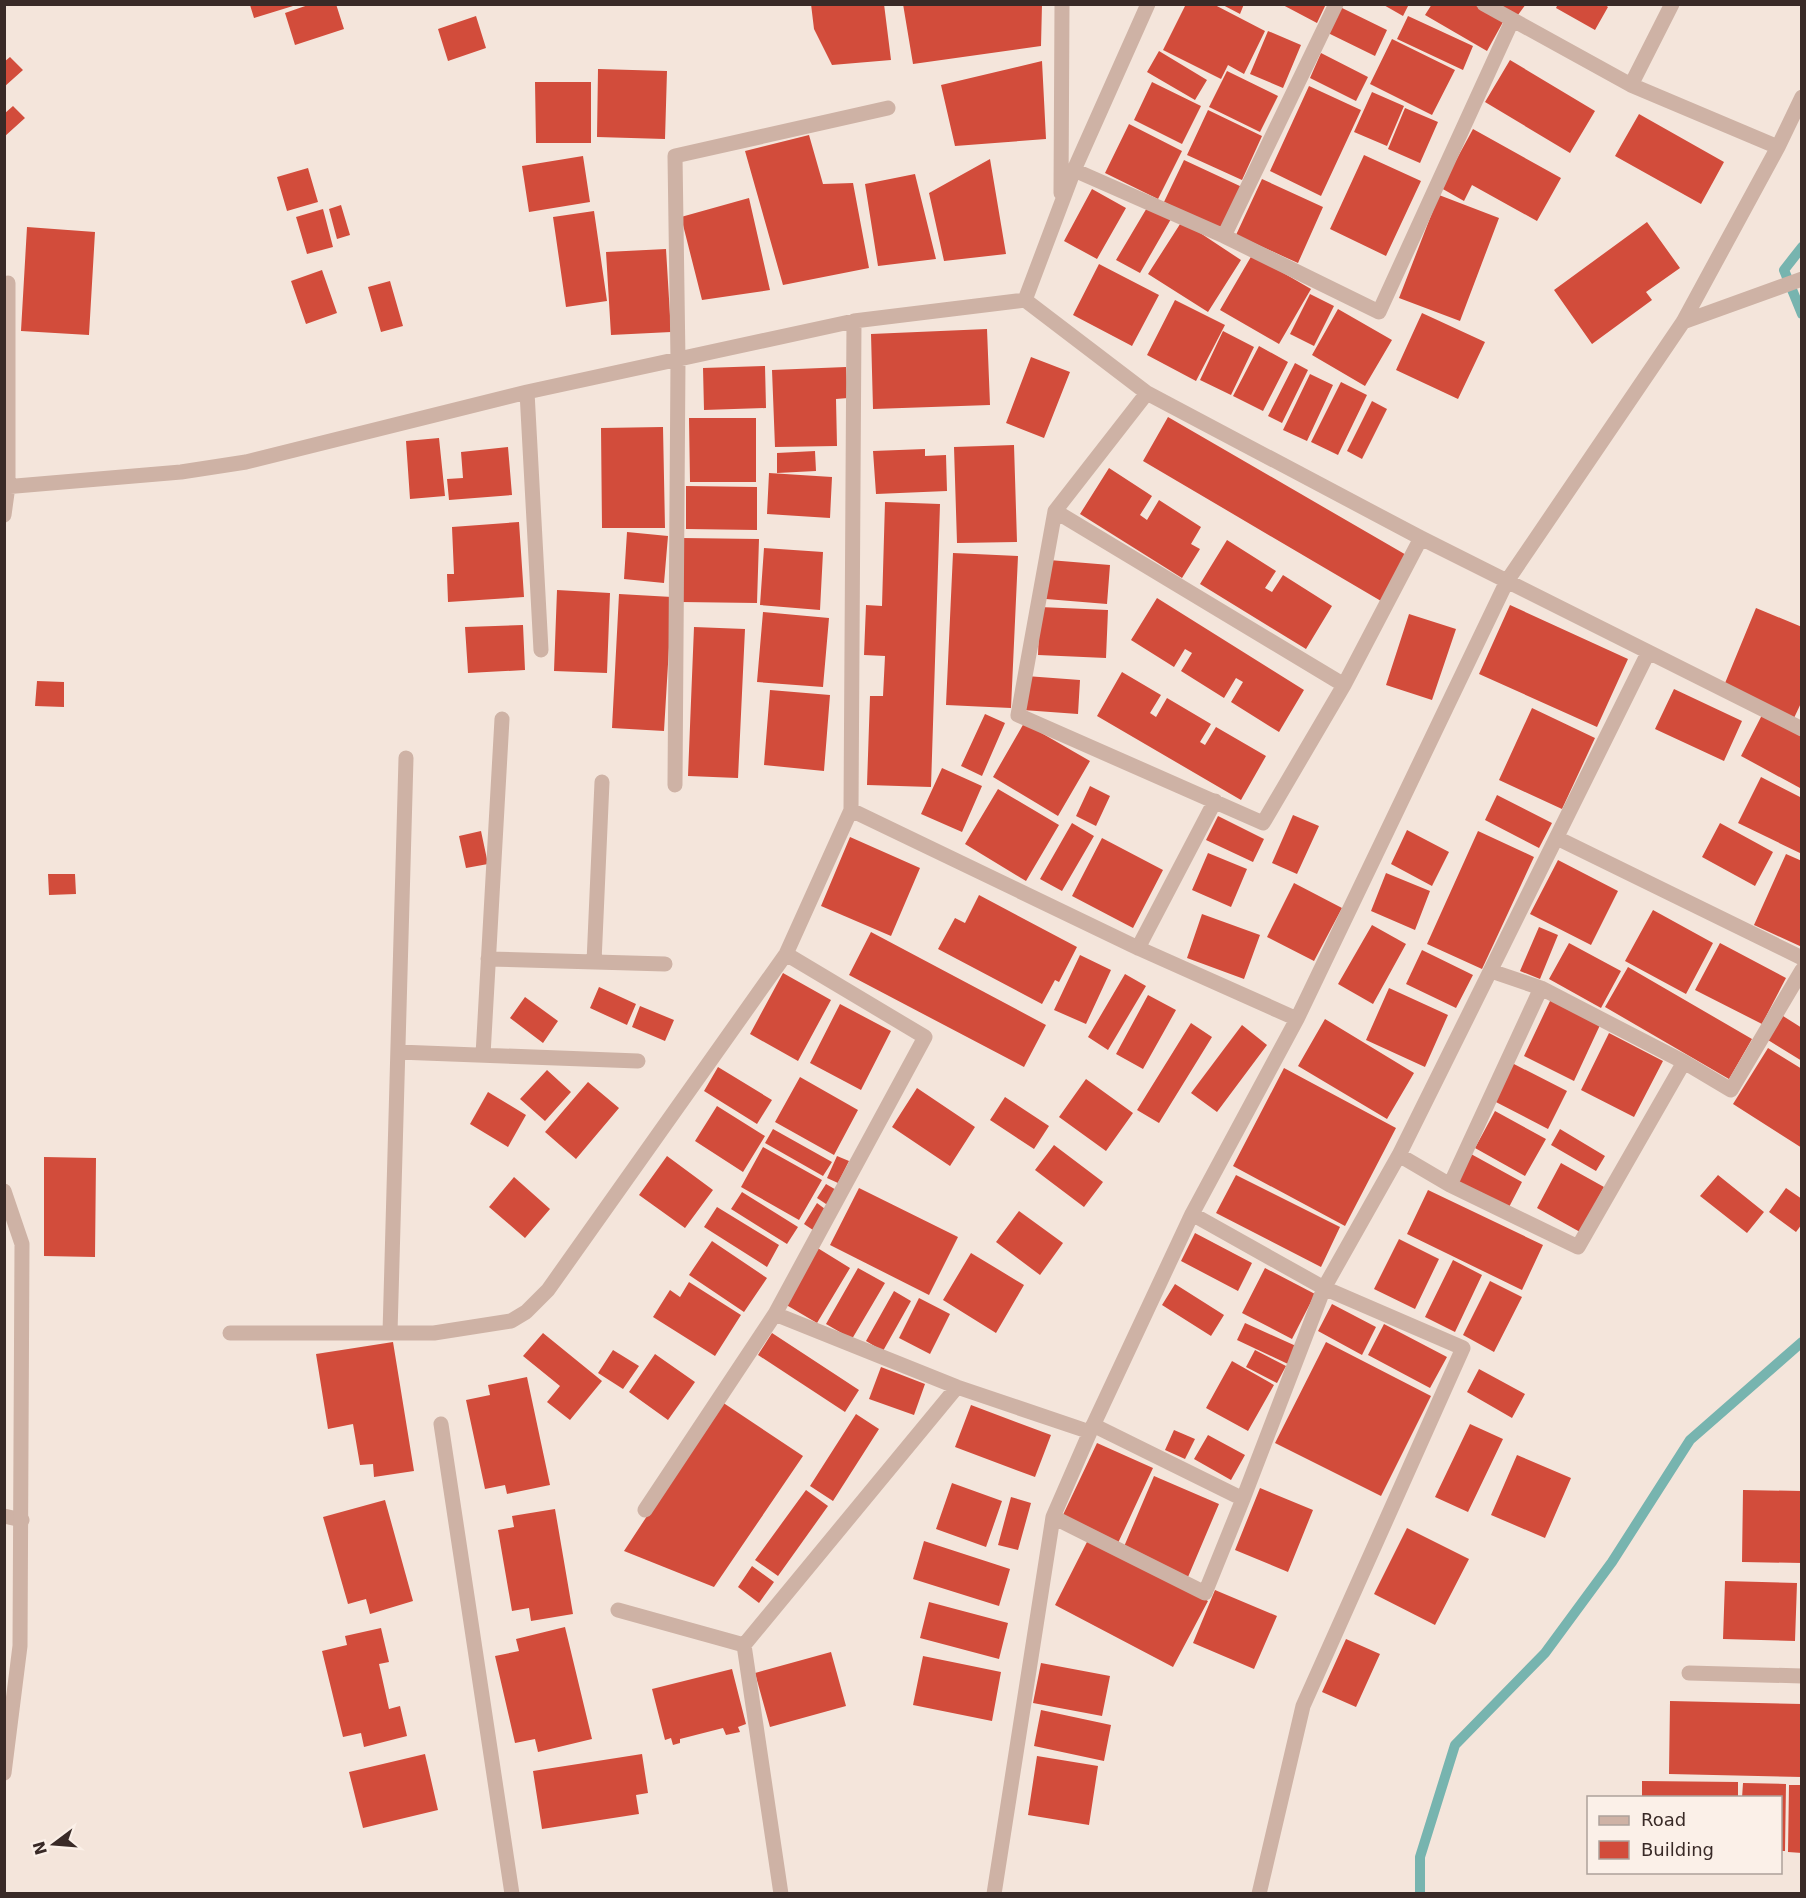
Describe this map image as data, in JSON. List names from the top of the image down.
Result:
{
  "legend": ["Road", "Building"],
  "north": "left"
}
